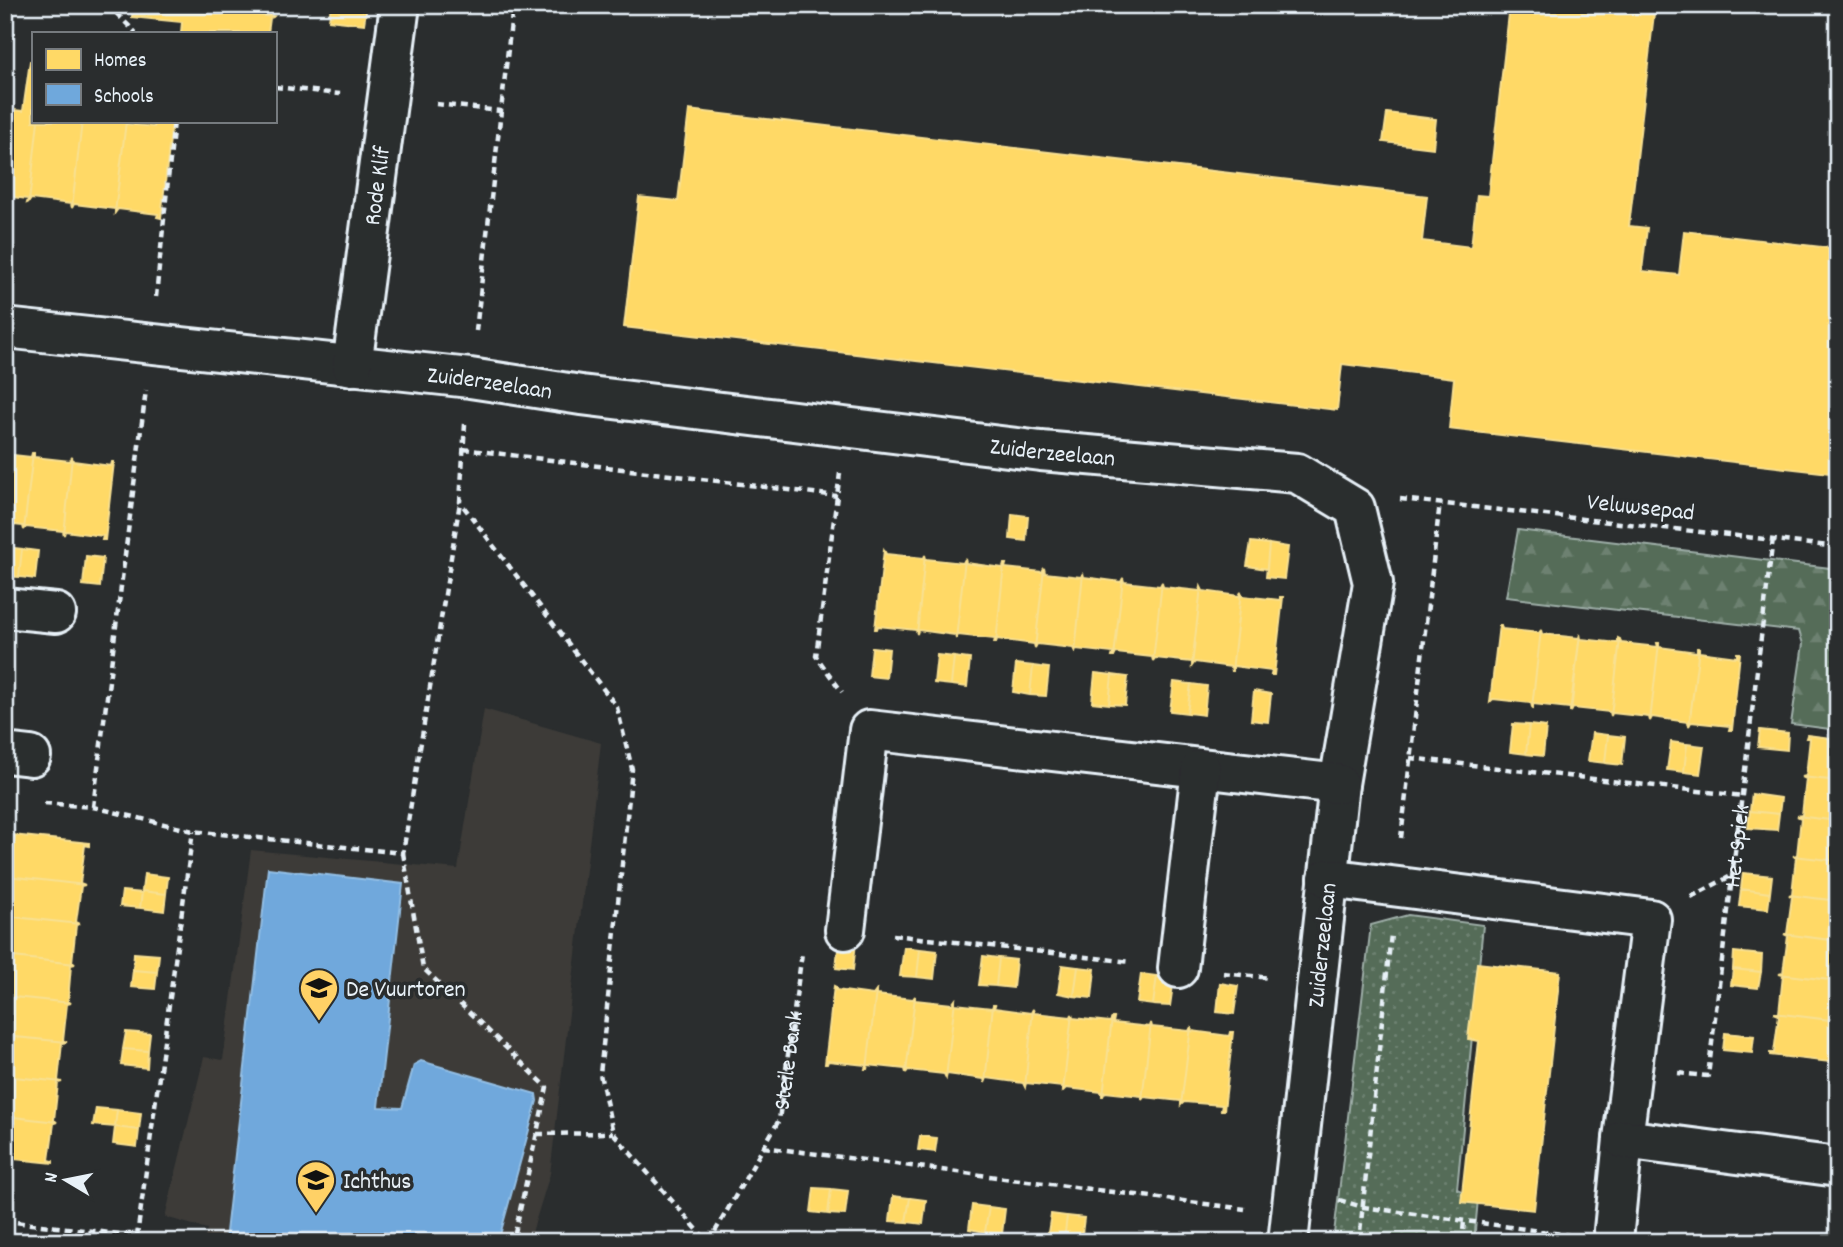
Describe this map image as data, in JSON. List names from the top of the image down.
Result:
{
  "streets": {
    "street": ["Rode Klif", "Zuiderzeelaan"],
    "path": ["Veluwsepad", "Het Spiek", "Steile Bank"]
  },
  "crossings": [
    ["Rode Klif", "Zuiderzeelaan"],
    ["Zuiderzeelaan", "Steile Bank"],
    ["Veluwsepad", "Het Spiek"]
  ],
  "places": {
    "school or university": ["De Vuurtoren", "Ichthus"]
  },
  "legend": ["Homes", "Schools"],
  "north": "left"
}
